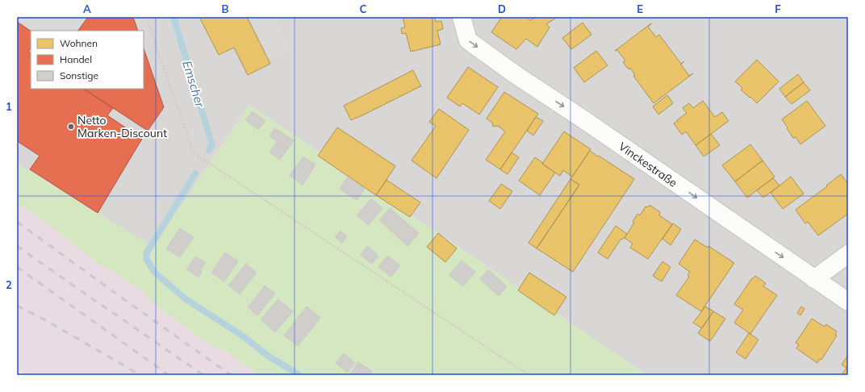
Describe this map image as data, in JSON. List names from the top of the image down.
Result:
{
  "streets": {
    "street": ["Vinckestraße"]
  },
  "one_way": ["Vinckestraße"],
  "water": ["Emscher"],
  "places": ["Netto Marken-Discount"],
  "legend": ["Wohnen", "Handel", "Sonstige"],
  "grid": {
    "columns": [
      "A",
      "B",
      "C",
      "D",
      "E",
      "F"
    ],
    "rows": ["1", "2"]
  }
}
